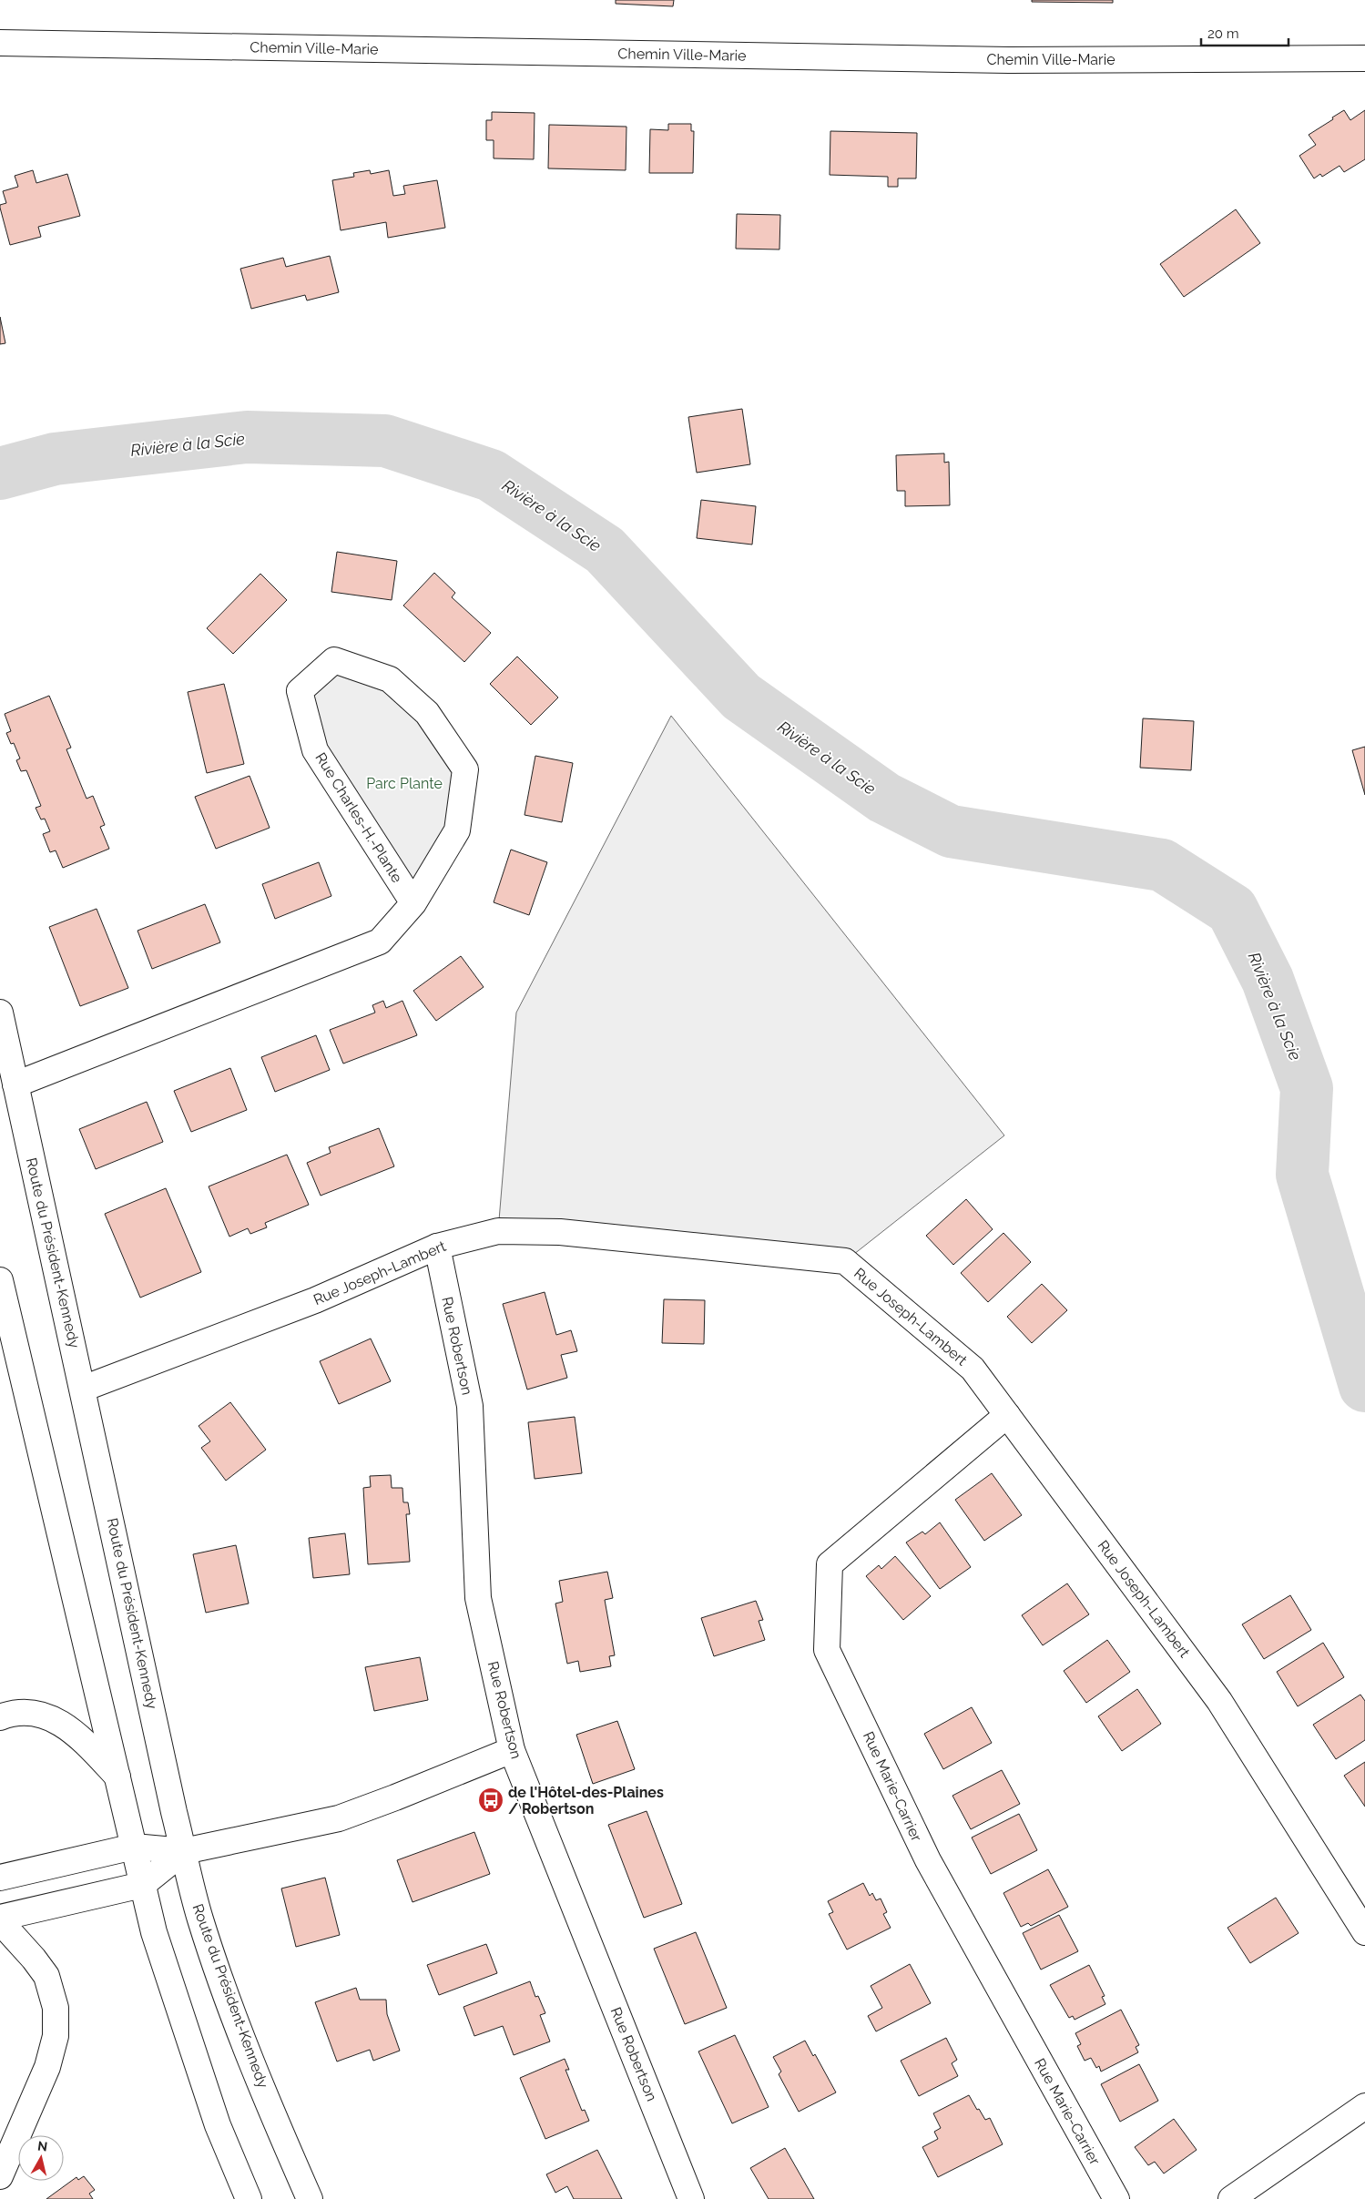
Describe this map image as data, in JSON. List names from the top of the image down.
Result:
{
  "streets": {
    "street": [
      "Chemin Ville-Marie",
      "Rue Charles-H.-Plante",
      "Route du Président-Kennedy",
      "Rue Joseph-Lambert",
      "Rue Robertson",
      "Rue Marie-Carrier"
    ]
  },
  "crossings": [
    ["Rue Charles-H.-Plante", "Route du Président-Kennedy"],
    ["Route du Président-Kennedy", "Rue Joseph-Lambert"],
    ["Rue Joseph-Lambert", "Rue Robertson"],
    ["Rue Joseph-Lambert", "Rue Marie-Carrier"]
  ],
  "water": ["Rivière à la Scie"],
  "parks": ["Parc Plante"],
  "places": {
    "bus stop": ["de l'Hôtel-des-Plaines / Robertson"]
  },
  "scale_bar": "20 m",
  "north": "top"
}
